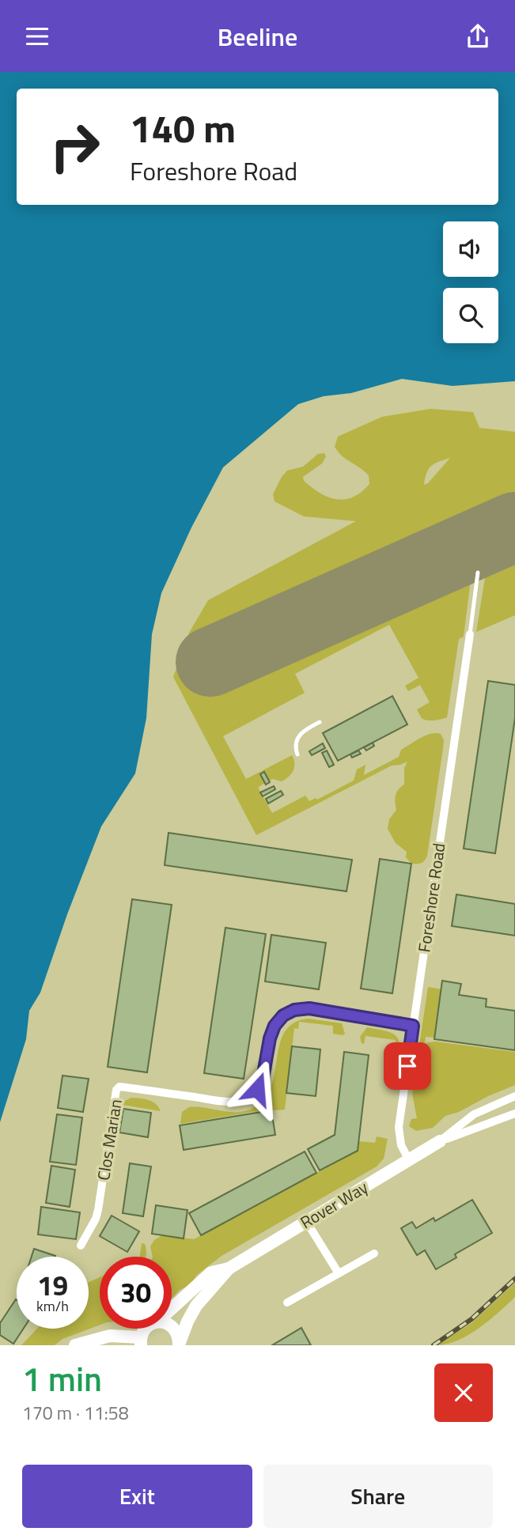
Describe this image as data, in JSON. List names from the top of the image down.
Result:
{
  "streets": {
    "street": ["Foreshore Road", "Clos Marian", "Rover Way"]
  },
  "crossings": [
    ["Foreshore Road", "Clos Marian"],
    ["Foreshore Road", "Rover Way"]
  ],
  "page": {
    "header": "Beeline",
    "turn": ["140 m", "Foreshore Road"],
    "speed": "19 km/h",
    "limit": "30",
    "heading": ["1 min", "170 m · 11:58"],
    "buttons": ["Exit", "Share"]
  }
}
